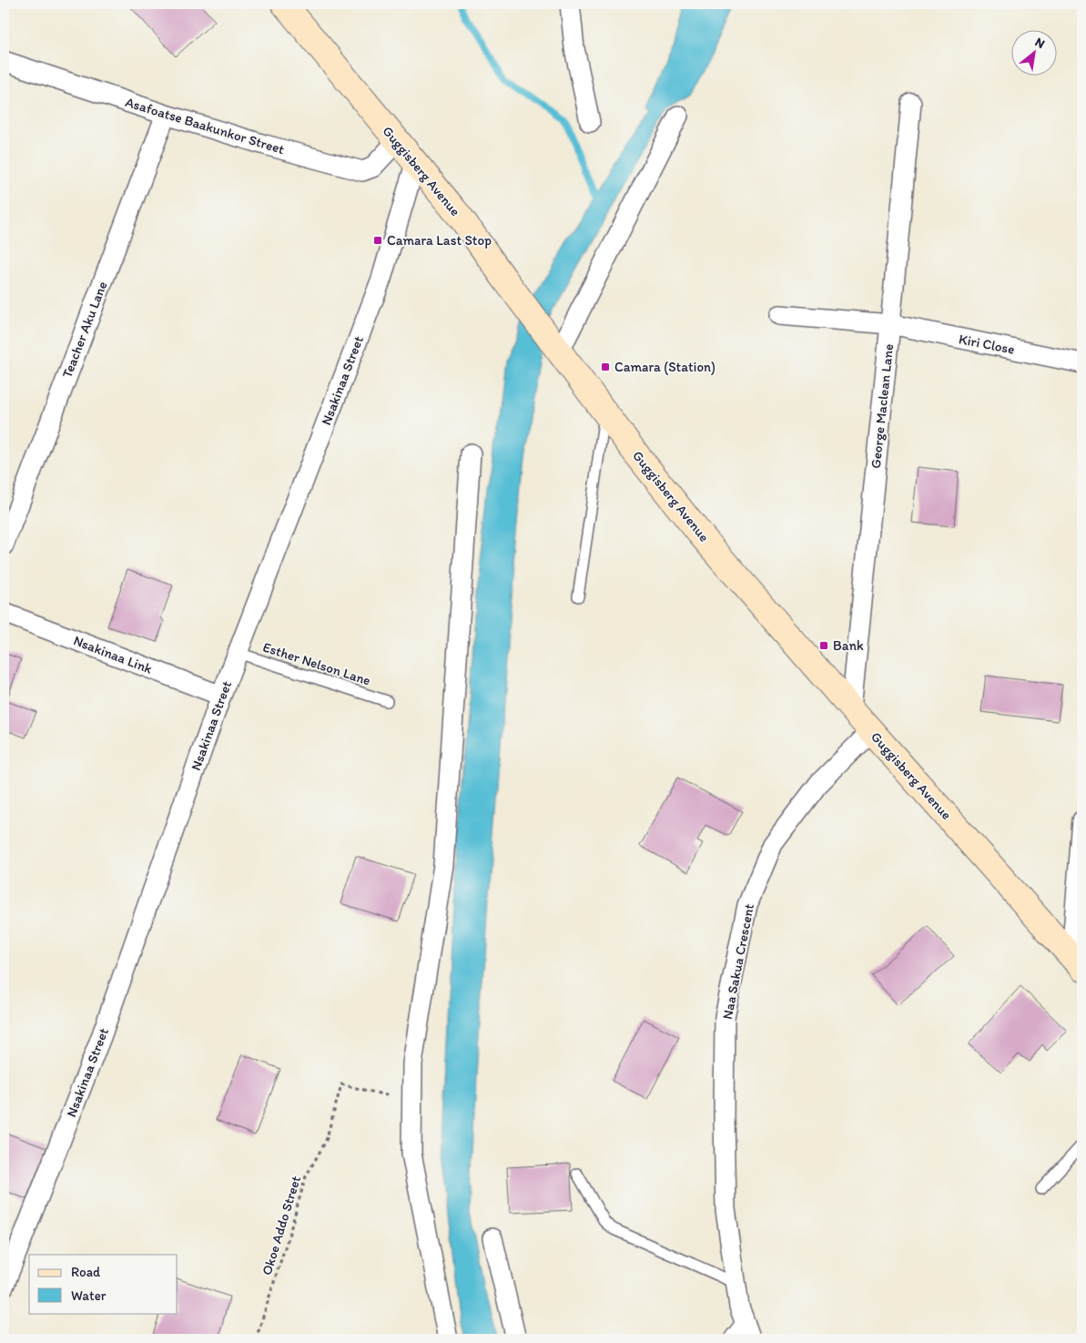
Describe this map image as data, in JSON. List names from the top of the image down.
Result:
{
  "streets": {
    "main road": ["Guggisberg Avenue"],
    "street": [
      "Asafoatse Baakunkor Street",
      "Teacher Aku Lane",
      "Kiri Close",
      "Nsakinaa Street",
      "George Maclean Lane",
      "Nsakinaa Link",
      "Naa Sakua Crescent"
    ],
    "lane": ["Esther Nelson Lane"],
    "path": ["Okoe Addo Street"]
  },
  "crossings": [
    ["Asafoatse Baakunkor Street", "Guggisberg Avenue"],
    ["Asafoatse Baakunkor Street", "Teacher Aku Lane"],
    ["Guggisberg Avenue", "Nsakinaa Street"],
    ["Guggisberg Avenue", "George Maclean Lane"],
    ["Guggisberg Avenue", "Naa Sakua Crescent"],
    ["Kiri Close", "George Maclean Lane"],
    ["Nsakinaa Street", "Nsakinaa Link"],
    ["Nsakinaa Street", "Esther Nelson Lane"]
  ],
  "places": {
    "transit": ["Camara Last Stop", "Camara (Station)", "Bank"]
  },
  "legend": ["Road", "Water"],
  "north": "top right"
}
